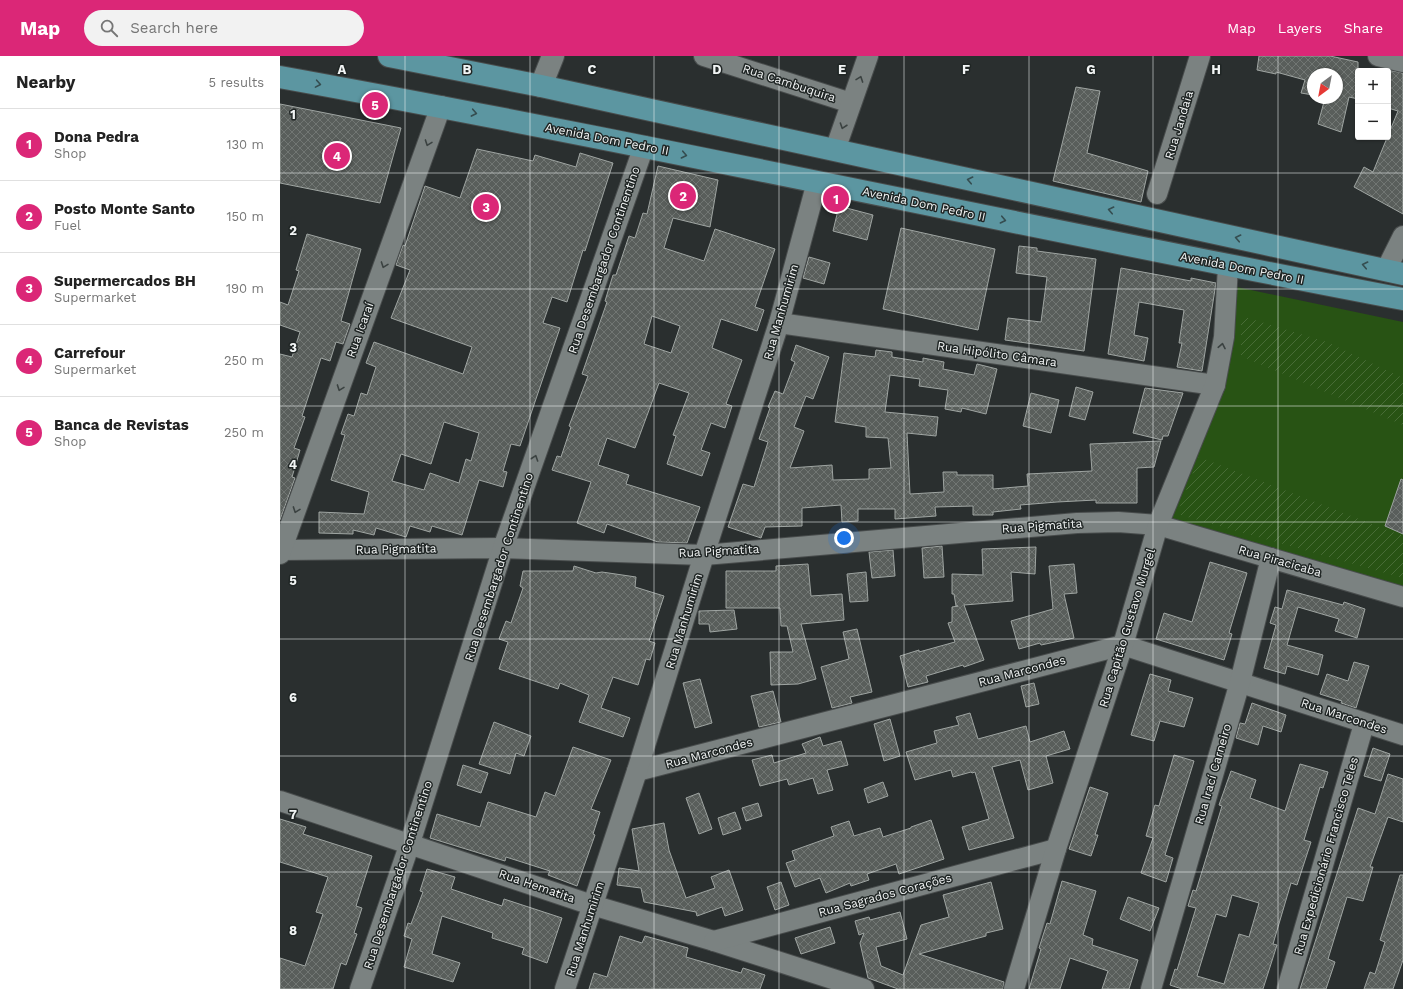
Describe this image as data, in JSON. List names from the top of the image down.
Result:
{
  "streets": {
    "main road": ["Avenida Dom Pedro II"],
    "street": [
      "Rua Cambuquira",
      "Rua Jandaia",
      "Rua Desembargador Continentino",
      "Rua Manhumirim",
      "Rua Icaraí",
      "Rua Hipólito Câmara",
      "Rua Pigmatita",
      "Rua Piracicaba",
      "Rua Capitão Gustavo Murgel",
      "Rua Marcondes",
      "Rua Irací Carneiro",
      "Rua Expedicionário Francisco Teles",
      "Rua Hematita",
      "Rua Sagrados Corações"
    ]
  },
  "crossings": [
    ["Avenida Dom Pedro II", "Rua Desembargador Continentino"],
    ["Avenida Dom Pedro II", "Rua Manhumirim"],
    ["Avenida Dom Pedro II", "Rua Icaraí"],
    ["Avenida Dom Pedro II", "Rua Capitão Gustavo Murgel"],
    ["Rua Desembargador Continentino", "Rua Pigmatita"],
    ["Rua Desembargador Continentino", "Rua Hematita"],
    ["Rua Manhumirim", "Rua Hipólito Câmara"],
    ["Rua Manhumirim", "Rua Pigmatita"],
    ["Rua Manhumirim", "Rua Marcondes"],
    ["Rua Manhumirim", "Rua Hematita"],
    ["Rua Icaraí", "Rua Pigmatita"],
    ["Rua Hipólito Câmara", "Rua Capitão Gustavo Murgel"],
    ["Rua Pigmatita", "Rua Piracicaba"],
    ["Rua Pigmatita", "Rua Capitão Gustavo Murgel"],
    ["Rua Piracicaba", "Rua Capitão Gustavo Murgel"],
    ["Rua Piracicaba", "Rua Irací Carneiro"],
    ["Rua Capitão Gustavo Murgel", "Rua Marcondes"],
    ["Rua Capitão Gustavo Murgel", "Rua Sagrados Corações"],
    ["Rua Marcondes", "Rua Irací Carneiro"],
    ["Rua Marcondes", "Rua Expedicionário Francisco Teles"],
    ["Rua Hematita", "Rua Sagrados Corações"]
  ],
  "one_way": ["Rua Desembargador Continentino", "Rua Icaraí"],
  "north": "bottom left",
  "page": {
    "header": "Map",
    "search": "Search here",
    "nav": ["Map", "Layers", "Share"],
    "heading": ["Nearby", "5 results"],
    "map_buttons": ["+", "−"],
    "pins": [
      "5",
      "4",
      "2",
      "1",
      "3"
    ],
    "list": [
      {
        "mark": "1",
        "name": "Dona Pedra",
        "note": "Shop",
        "value": "130 m"
      },
      {
        "mark": "2",
        "name": "Posto Monte Santo",
        "note": "Fuel",
        "value": "150 m"
      },
      {
        "mark": "3",
        "name": "Supermercados BH",
        "note": "Supermarket",
        "value": "190 m"
      },
      {
        "mark": "4",
        "name": "Carrefour",
        "note": "Supermarket",
        "value": "250 m"
      },
      {
        "mark": "5",
        "name": "Banca de Revistas",
        "note": "Shop",
        "value": "250 m"
      }
    ]
  },
  "grid": {
    "columns": [
      "A",
      "B",
      "C",
      "D",
      "E",
      "F",
      "G",
      "H"
    ],
    "rows": [
      "1",
      "2",
      "3",
      "4",
      "5",
      "6",
      "7",
      "8"
    ]
  }
}
